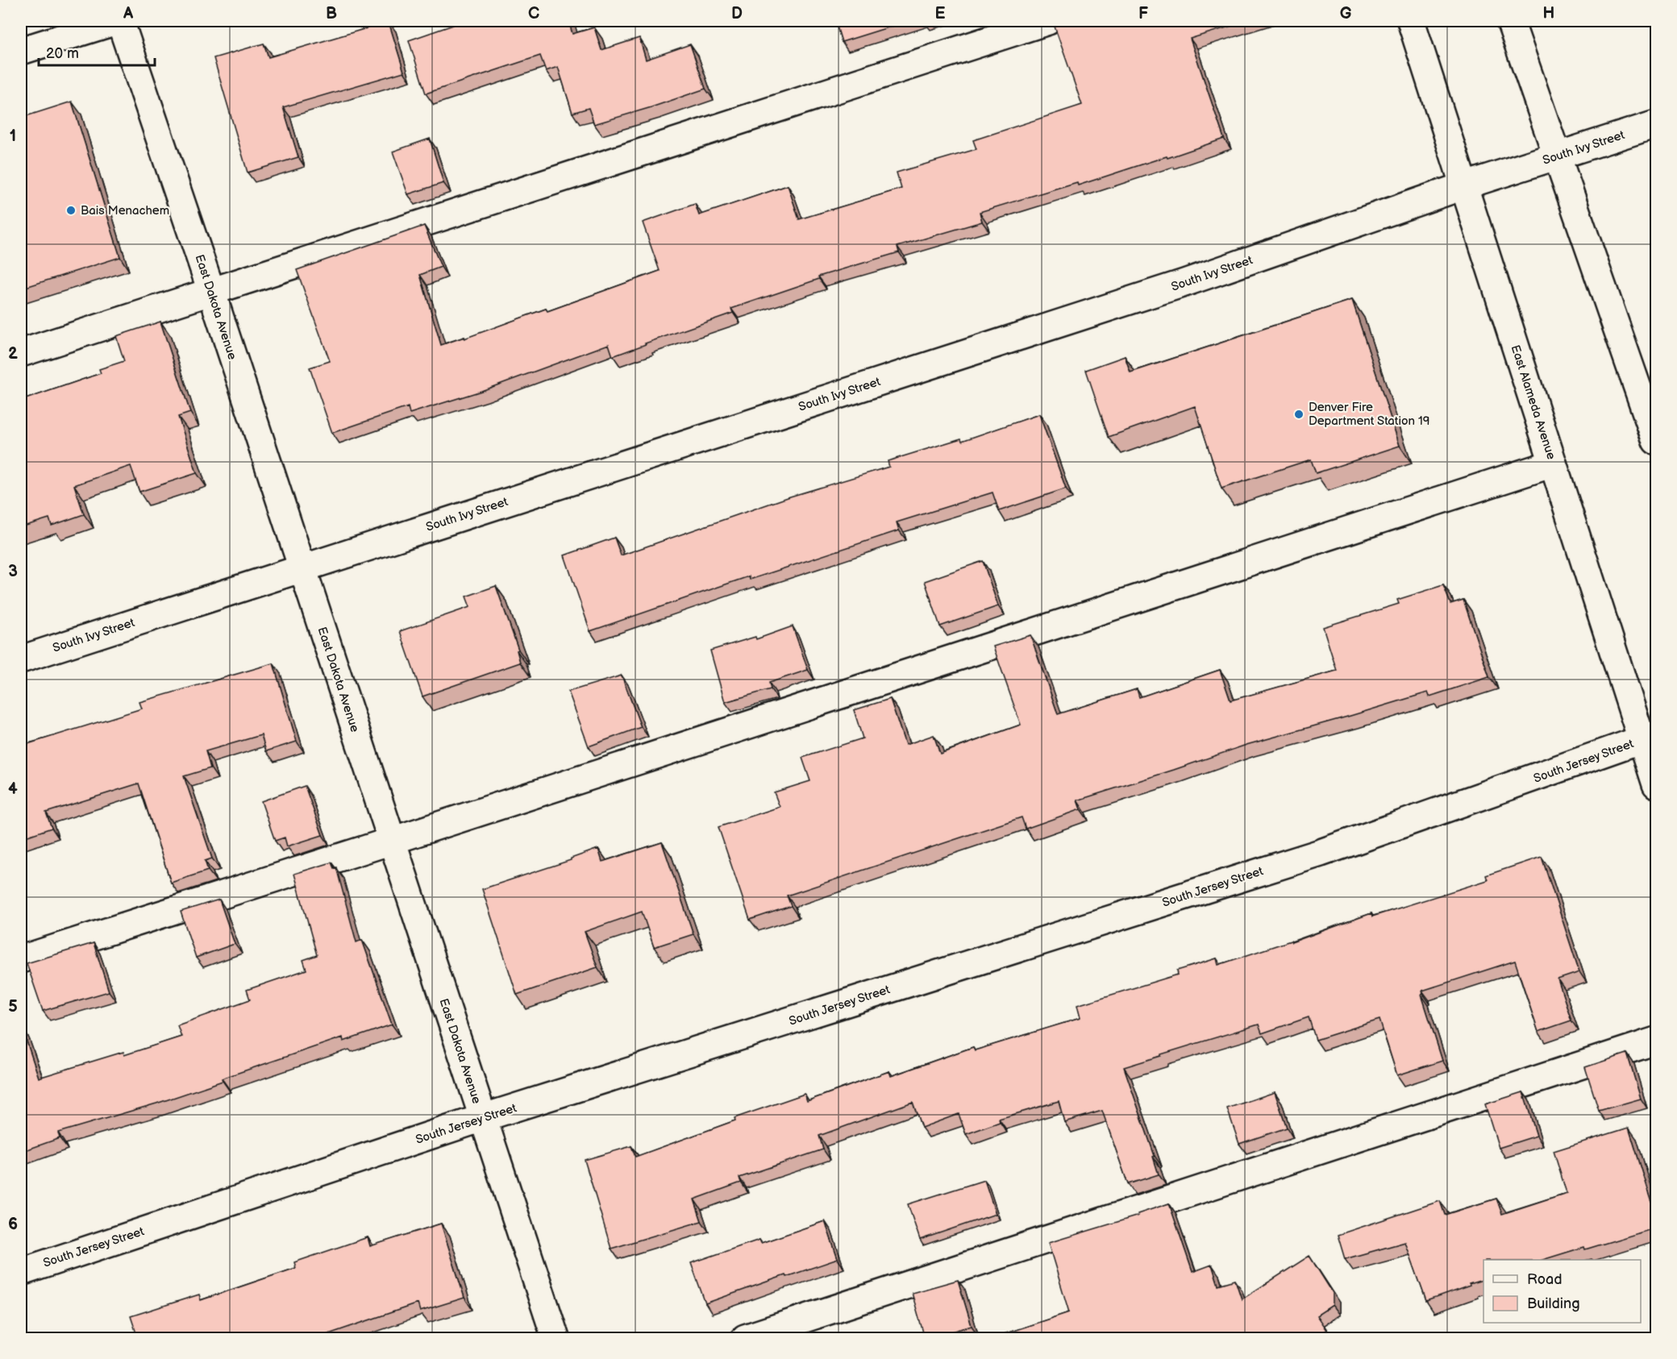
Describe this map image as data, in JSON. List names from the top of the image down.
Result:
{
  "streets": {
    "street": [
      "South Ivy Street",
      "East Dakota Avenue",
      "East Alameda Avenue",
      "South Jersey Street"
    ]
  },
  "crossings": [
    ["South Ivy Street", "East Dakota Avenue"],
    ["South Ivy Street", "East Alameda Avenue"],
    ["East Dakota Avenue", "South Jersey Street"],
    ["East Alameda Avenue", "South Jersey Street"]
  ],
  "places": ["Bais Menachem", "Denver Fire Department Station 19"],
  "legend": ["Road", "Building"],
  "scale_bar": "20 m",
  "grid": {
    "columns": [
      "A",
      "B",
      "C",
      "D",
      "E",
      "F",
      "G",
      "H"
    ],
    "rows": [
      "1",
      "2",
      "3",
      "4",
      "5",
      "6"
    ]
  }
}
